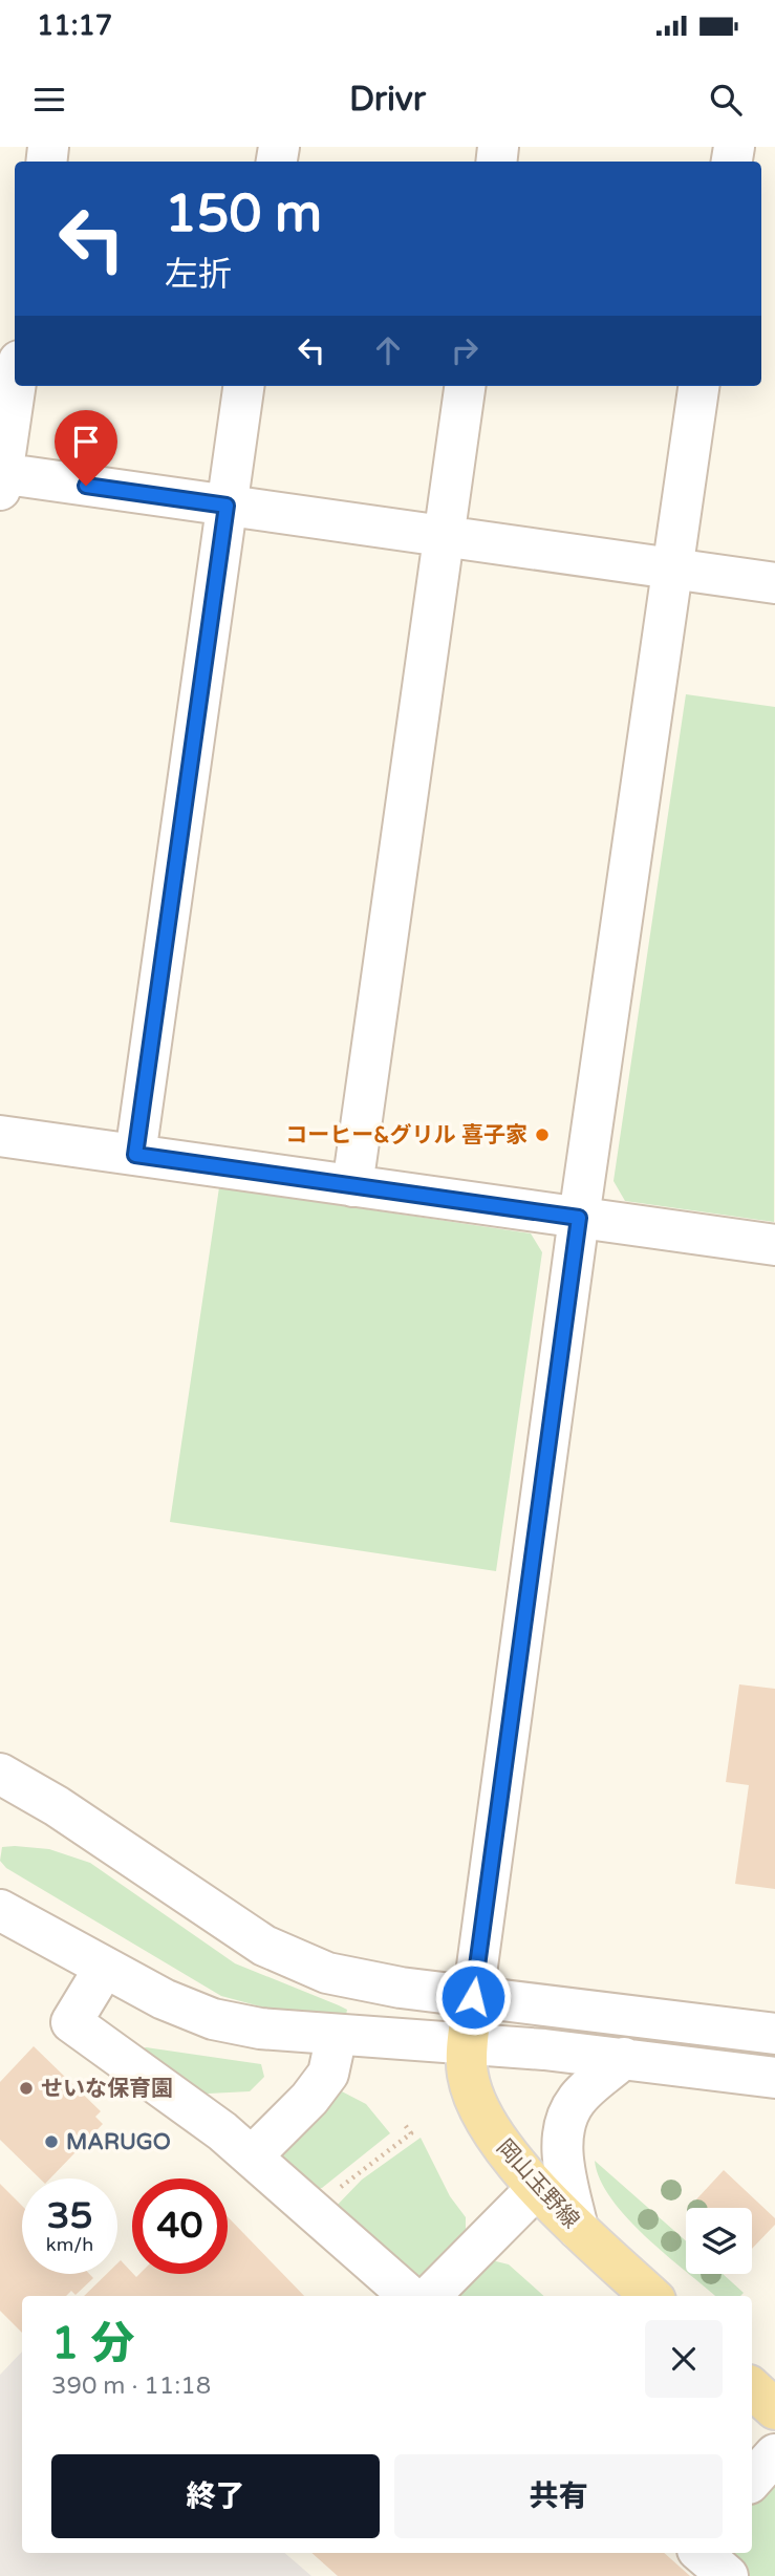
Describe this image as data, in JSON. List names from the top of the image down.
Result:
{
  "streets": {
    "main road": ["岡山玉野線"]
  },
  "places": ["コーヒー&グリル 喜子家", "せいな保育園", "MARUGO"],
  "page": {
    "status": "11:17",
    "header": "Drivr",
    "turn": ["150 m", "左折"],
    "speed": "35 km/h",
    "limit": "40",
    "heading": ["1 分", "390 m · 11:18"],
    "buttons": ["終了", "共有"]
  }
}
